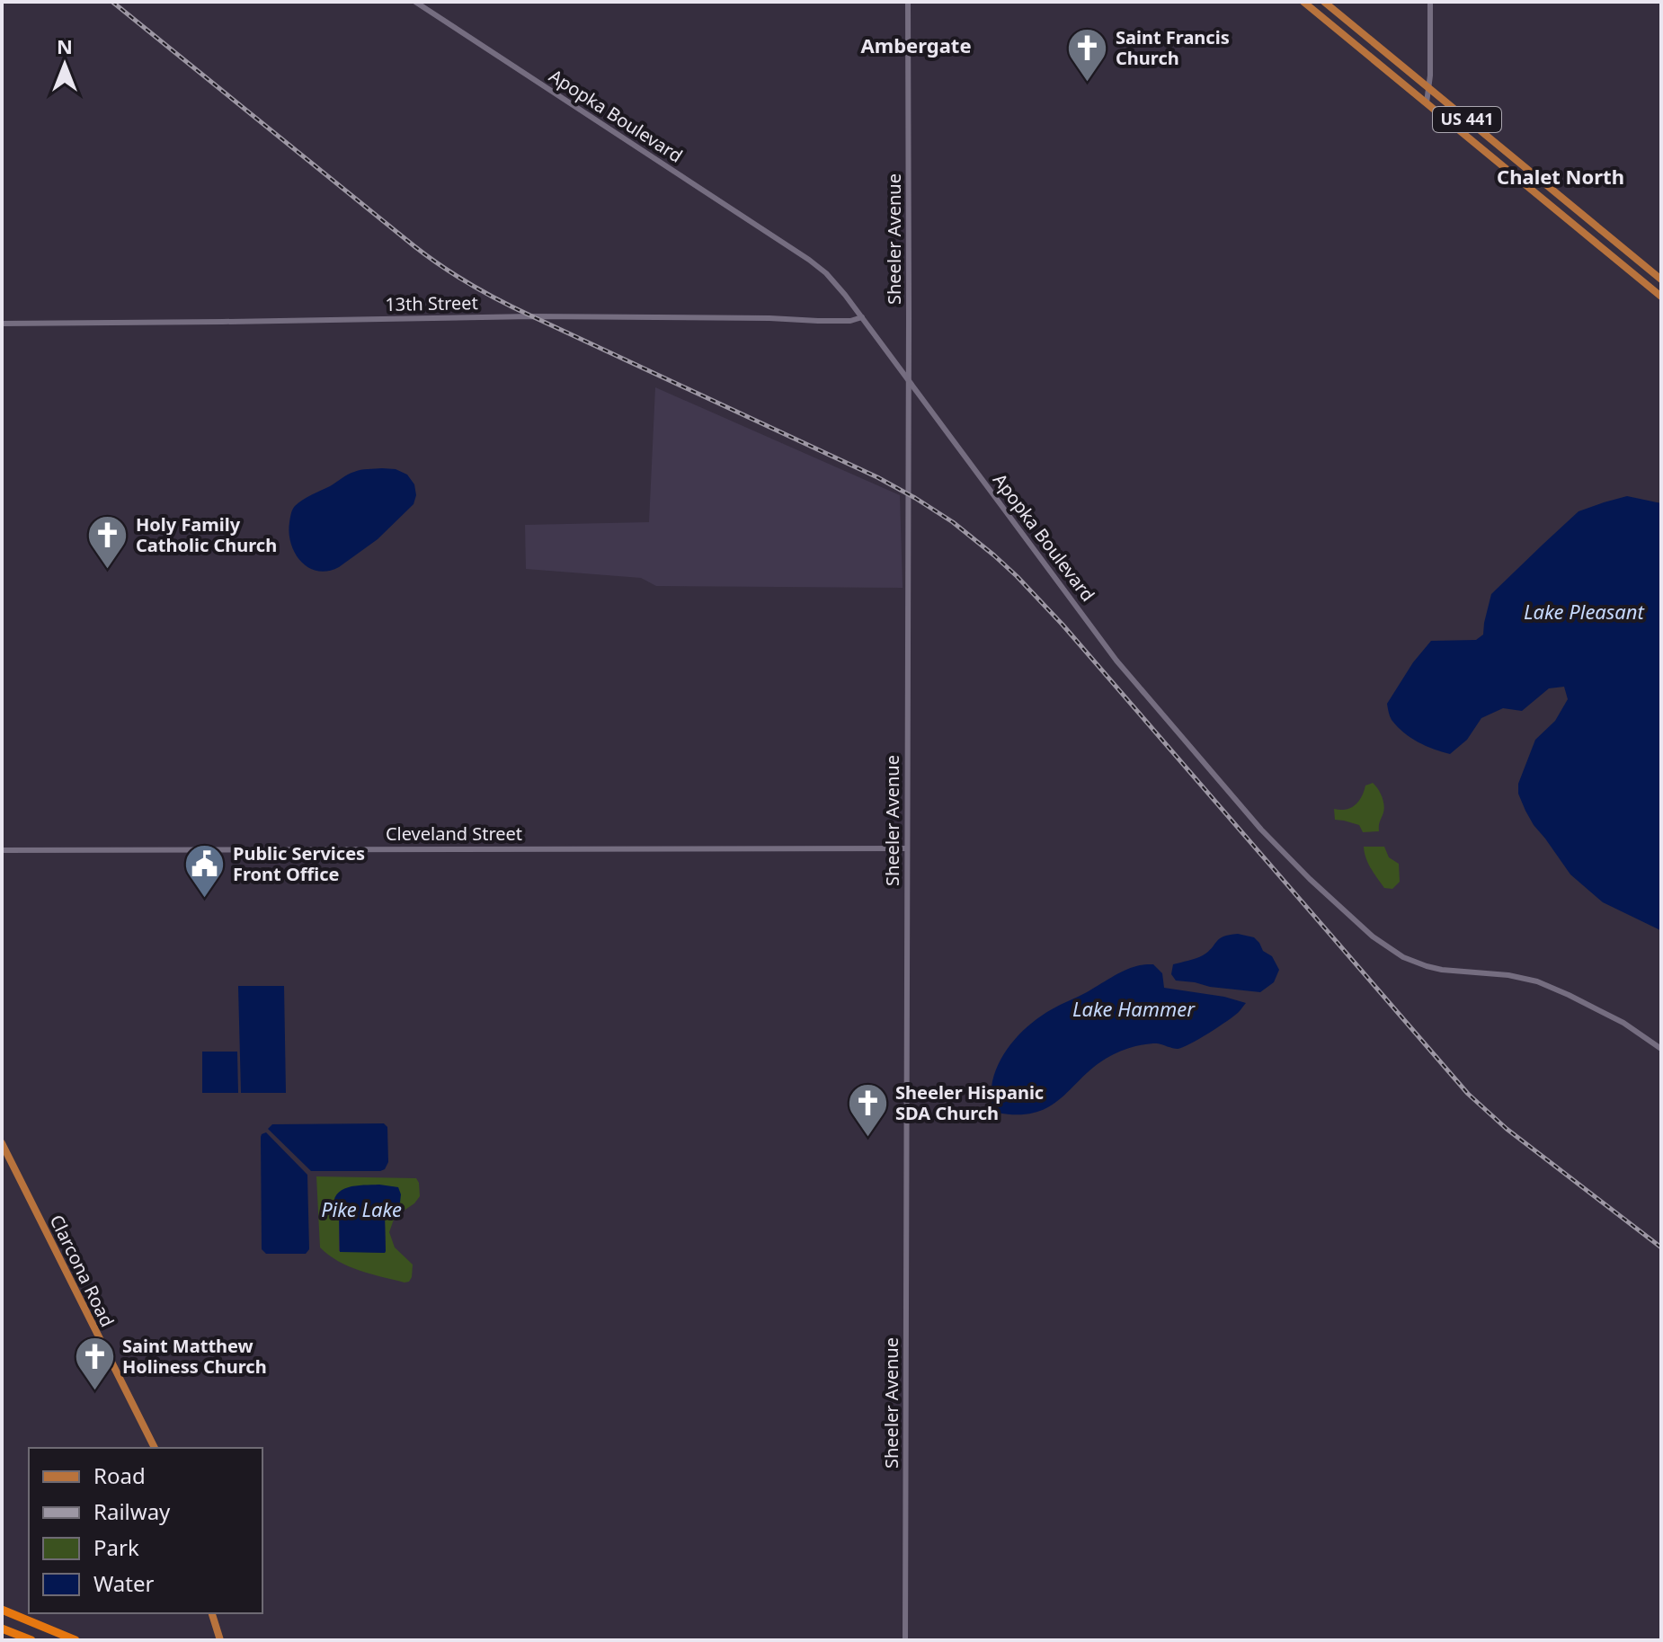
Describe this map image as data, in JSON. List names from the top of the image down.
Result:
{
  "streets": {
    "main road": ["US 441", "Clarcona Road"],
    "street": [
      "Apopka Boulevard",
      "Sheeler Avenue",
      "13th Street",
      "Cleveland Street"
    ]
  },
  "crossings": [
    ["Apopka Boulevard", "Sheeler Avenue"],
    ["Apopka Boulevard", "13th Street"],
    ["Sheeler Avenue", "Cleveland Street"]
  ],
  "districts": ["Ambergate", "Chalet North"],
  "water": ["Lake Pleasant", "Lake Hammer", "Pike Lake"],
  "places": {
    "church": [
      "Saint Francis Church",
      "Holy Family Catholic Church",
      "Sheeler Hispanic SDA Church",
      "Saint Matthew Holiness Church"
    ],
    "public building": ["Public Services Front Office"]
  },
  "legend": [
    "Road",
    "Railway",
    "Park",
    "Water"
  ],
  "north": "top"
}
